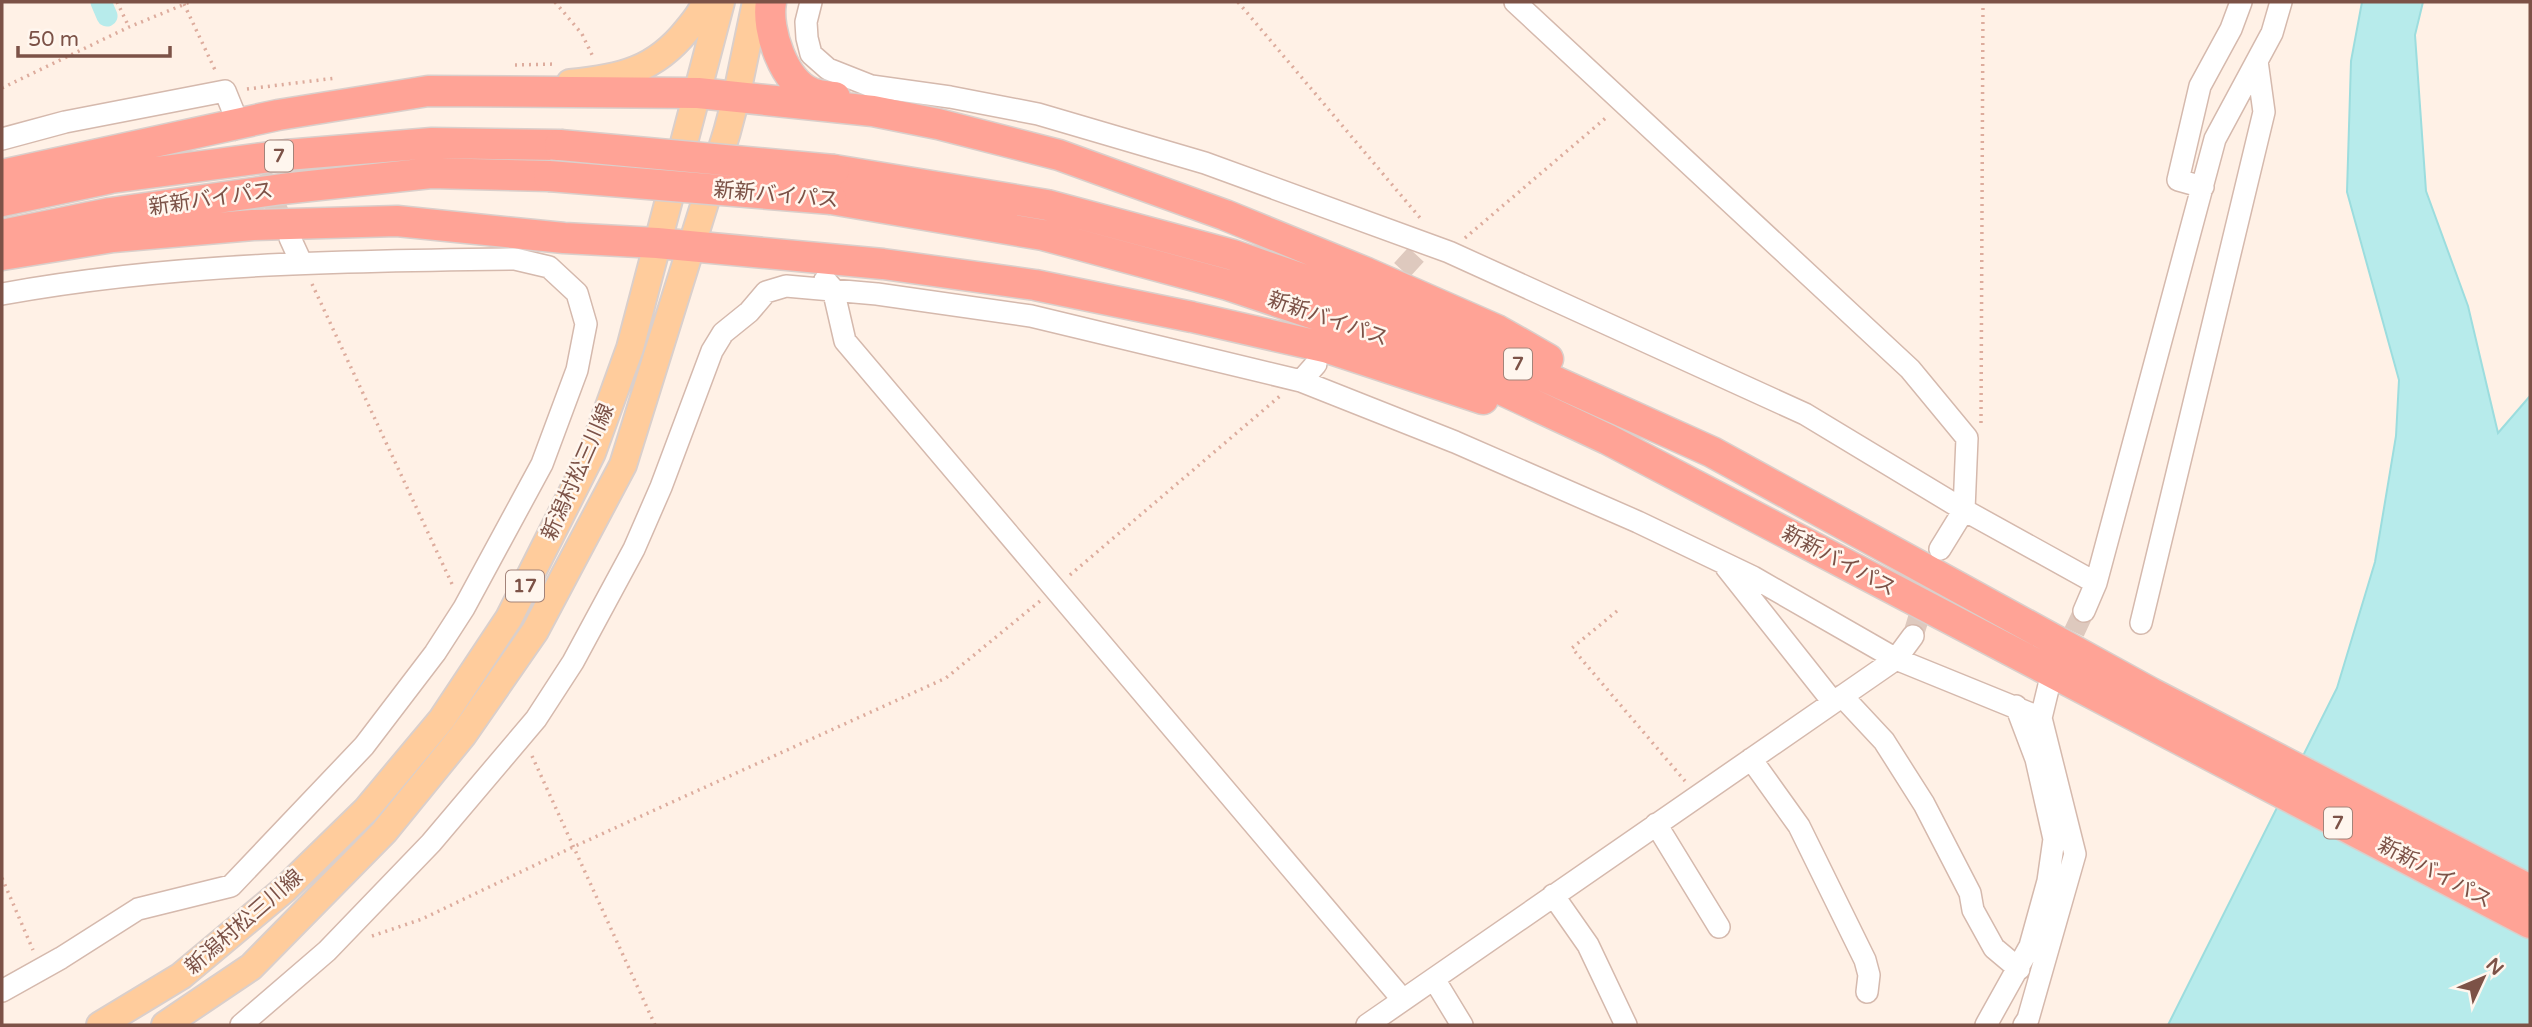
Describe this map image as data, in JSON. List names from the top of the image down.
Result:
{
  "streets": {
    "highway": ["7", "新新バイパス"],
    "main road": ["新潟村松三川線", "17"]
  },
  "scale_bar": "50 m",
  "north": "top right"
}
